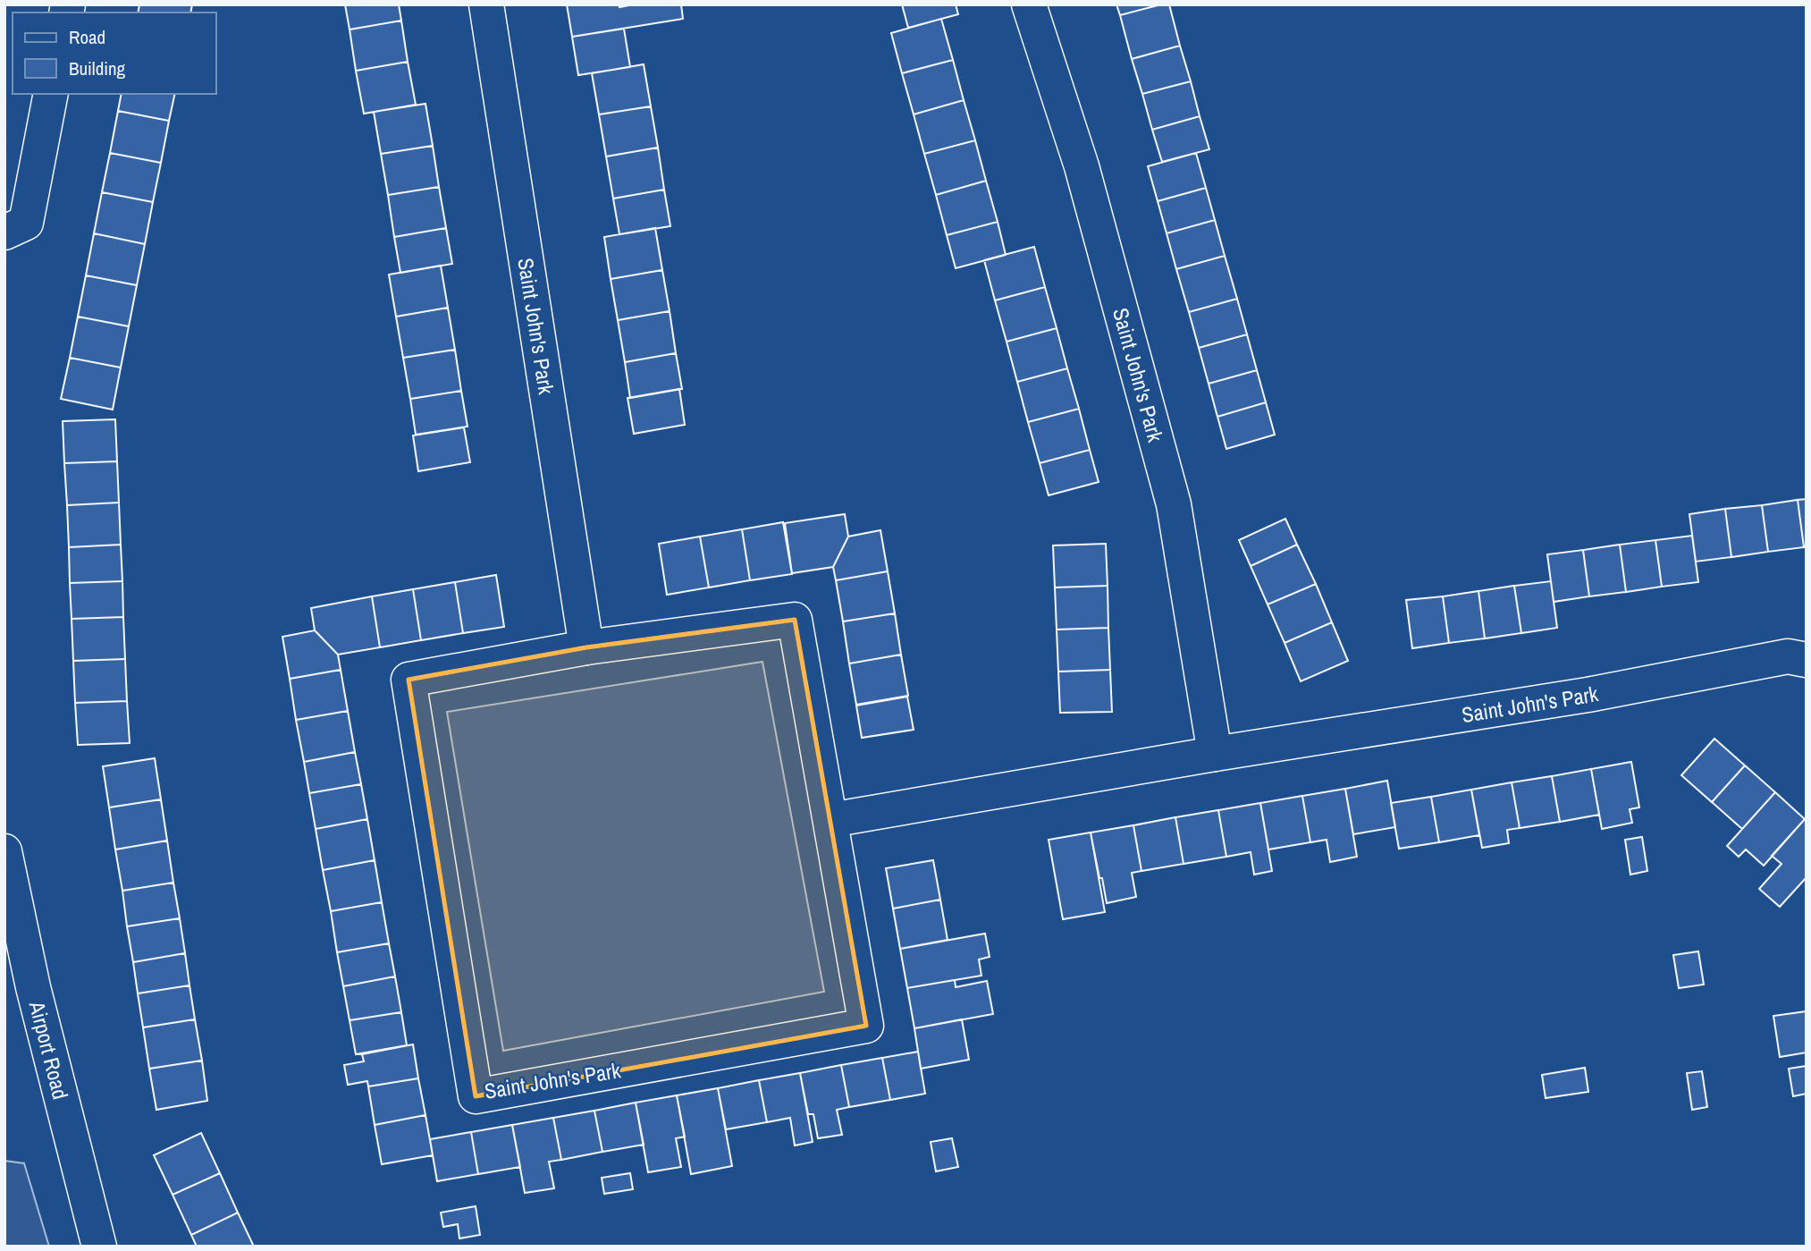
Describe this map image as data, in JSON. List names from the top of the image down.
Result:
{
  "streets": {
    "street": ["Saint John's Park", "Airport Road"]
  },
  "legend": ["Road", "Building"]
}
